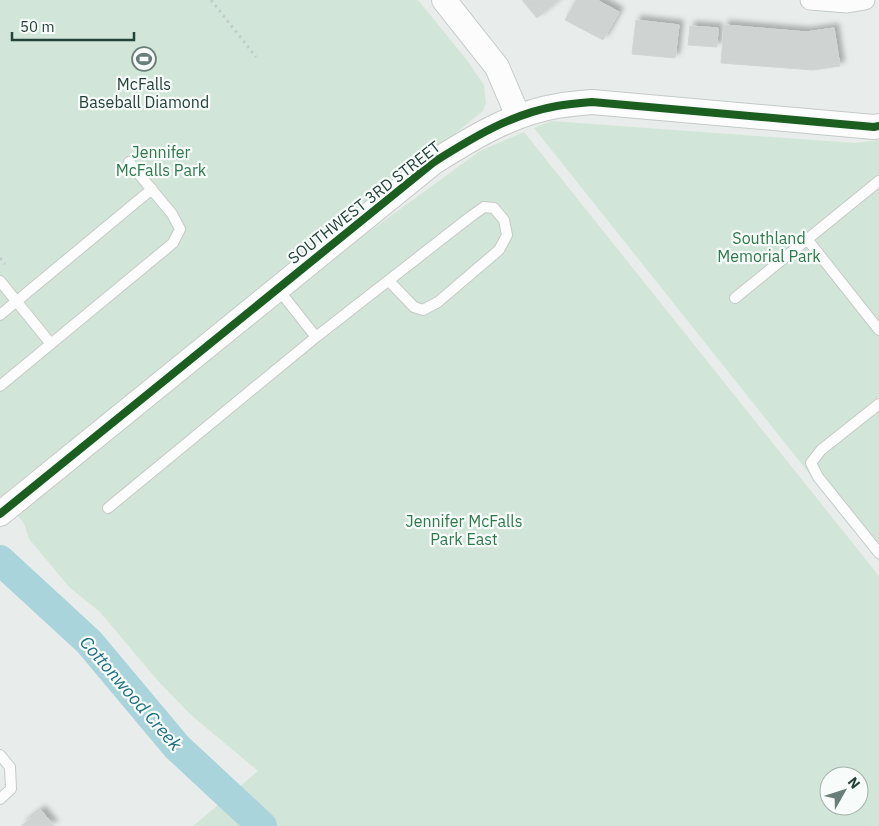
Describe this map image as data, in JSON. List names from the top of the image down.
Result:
{
  "streets": {
    "street": ["SOUTHWEST 3RD STREET"]
  },
  "water": ["Cottonwood Creek"],
  "parks": ["Jennifer McFalls Park", "Southland Memorial Park", "Jennifer McFalls Park East"],
  "places": {
    "sports": ["McFalls Baseball Diamond"]
  },
  "scale_bar": "50 m",
  "north": "top right"
}
